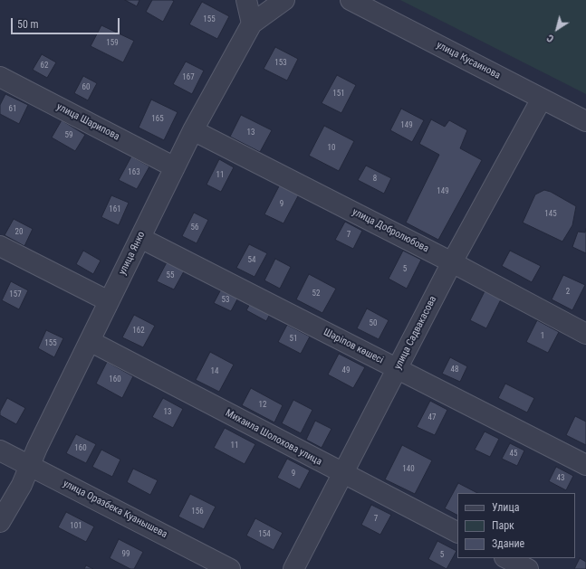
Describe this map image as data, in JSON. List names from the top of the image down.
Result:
{
  "streets": {
    "street": [
      "улица Кусаинова",
      "улица Шарипова",
      "улица Добролюбова",
      "улица Янко",
      "улица Садвакасова",
      "Шәріпов көшесі",
      "Михаила Шолохова улица",
      "улица Оразбека Куанышева"
    ]
  },
  "crossings": [
    ["улица Кусаинова", "улица Садвакасова"],
    ["улица Шарипова", "улица Янко"],
    ["улица Добролюбова", "улица Янко"],
    ["улица Добролюбова", "улица Садвакасова"],
    ["улица Янко", "Шәріпов көшесі"],
    ["улица Янко", "Михаила Шолохова улица"],
    ["улица Янко", "улица Оразбека Куанышева"],
    ["улица Садвакасова", "Шәріпов көшесі"],
    ["улица Садвакасова", "Михаила Шолохова улица"]
  ],
  "house_numbers": [
    "155",
    "159",
    "153",
    "62",
    "167",
    "60",
    "151",
    "61",
    "165",
    "149",
    "13",
    "59",
    "10",
    "163",
    "11",
    "8",
    "149",
    "9",
    "161",
    "145",
    "56",
    "20",
    "7",
    "54",
    "5",
    "55",
    "2",
    "52",
    "157",
    "53",
    "50",
    "162",
    "1",
    "51",
    "155",
    "48",
    "49",
    "14",
    "160",
    "12",
    "13",
    "47",
    "11",
    "160",
    "45",
    "140",
    "9",
    "43",
    "156",
    "7",
    "101",
    "154",
    "99",
    "5"
  ],
  "legend": ["Улица", "Парк", "Здание"],
  "scale_bar": "50 m",
  "north": "bottom left"
}
